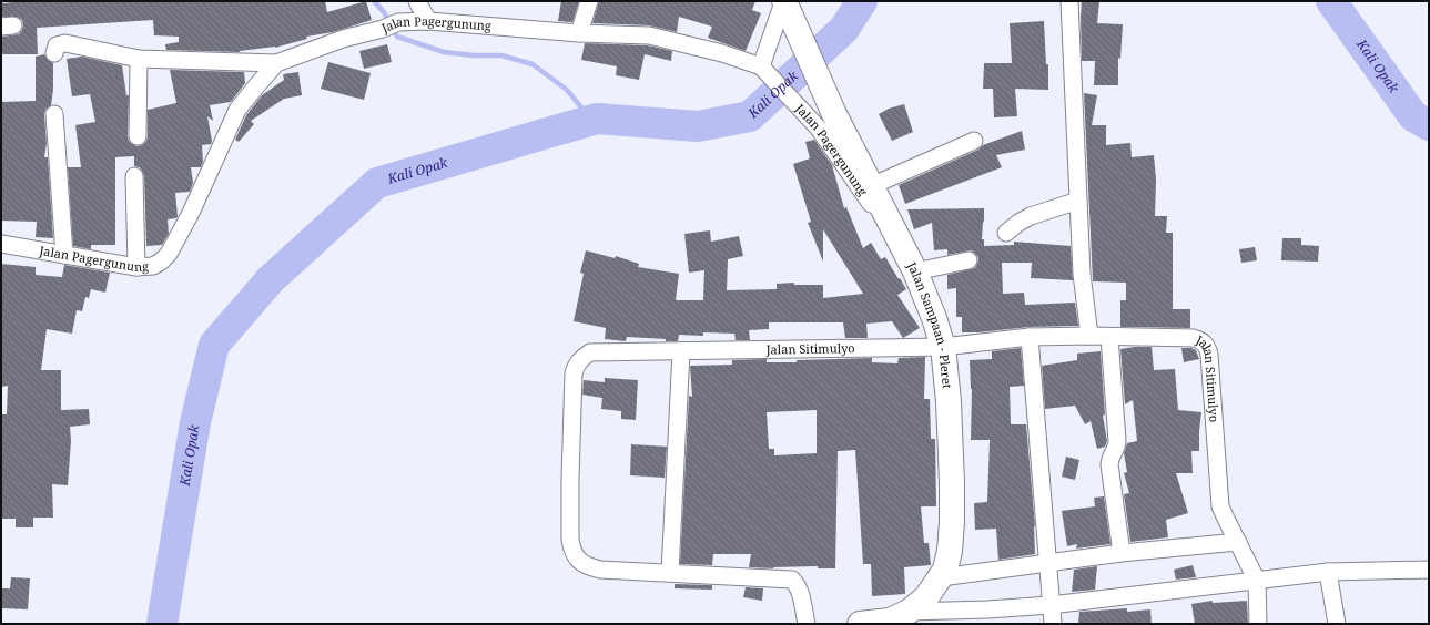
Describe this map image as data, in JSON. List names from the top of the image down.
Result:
{
  "streets": {
    "main road": ["Jalan Sampaan - Pleret"],
    "street": ["Jalan Pagergunung", "Jalan Sitimulyo"]
  },
  "crossings": [
    ["Jalan Pagergunung", "Jalan Sampaan - Pleret"],
    ["Jalan Sampaan - Pleret", "Jalan Sitimulyo"]
  ],
  "water": ["Kali Opak"]
}
